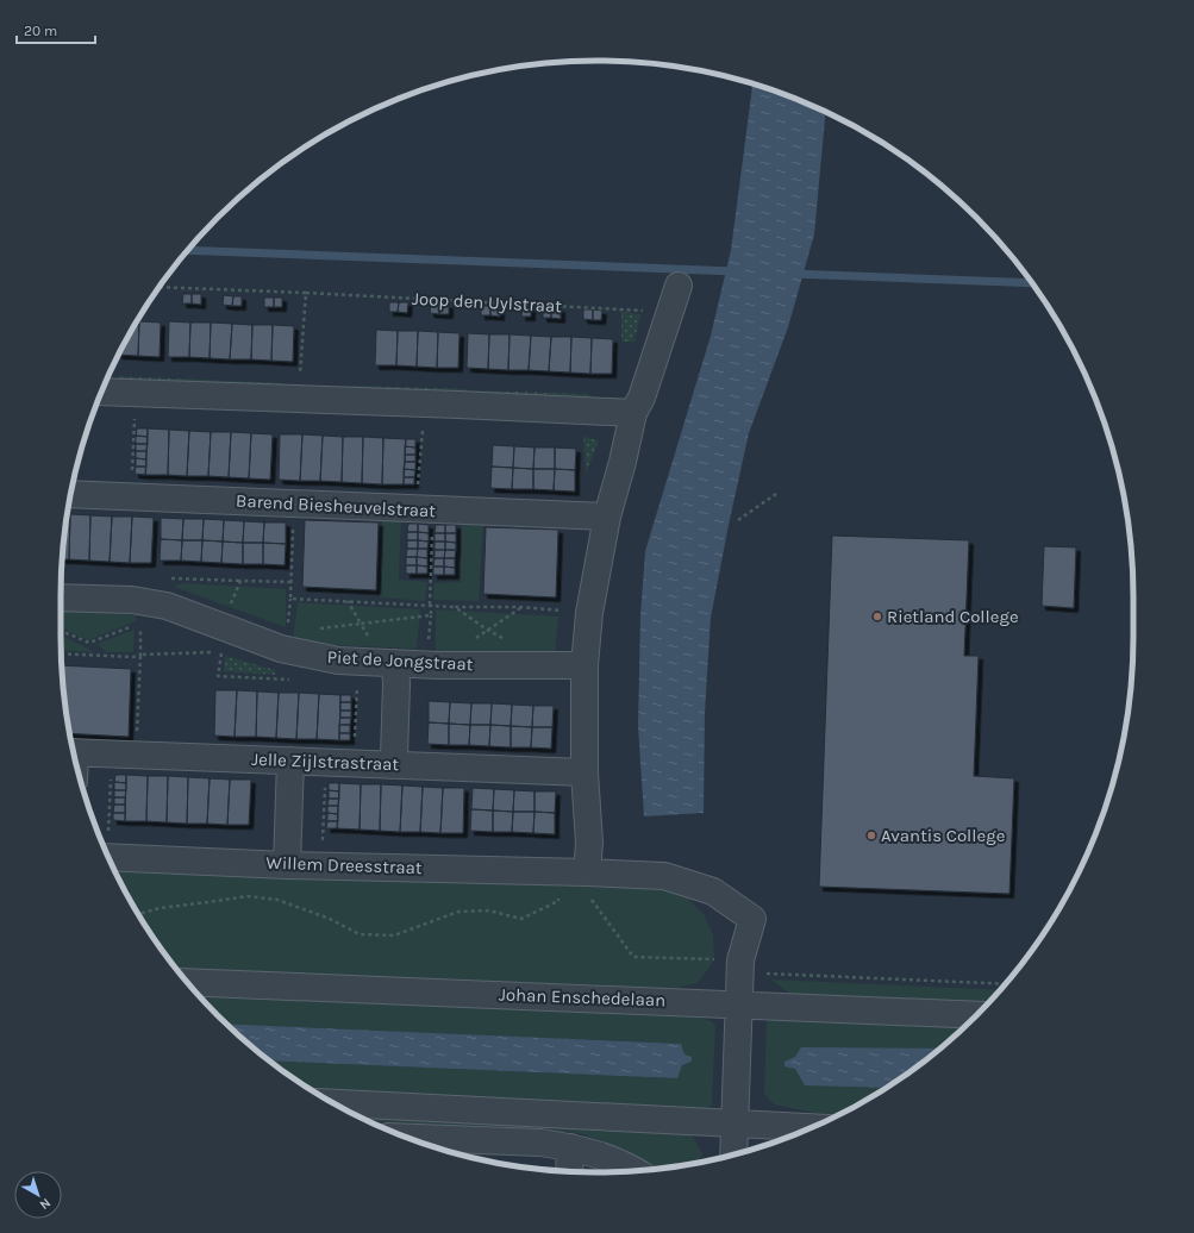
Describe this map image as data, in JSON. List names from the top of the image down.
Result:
{
  "streets": {
    "street": [
      "Barend Biesheuvelstraat",
      "Piet de Jongstraat",
      "Jelle Zijlstrastraat",
      "Willem Dreesstraat",
      "Johan Enschedelaan"
    ],
    "path": ["Joop den Uylstraat"]
  },
  "places": ["Rietland College", "Avantis College"],
  "scale_bar": "20 m",
  "north": "bottom right"
}
